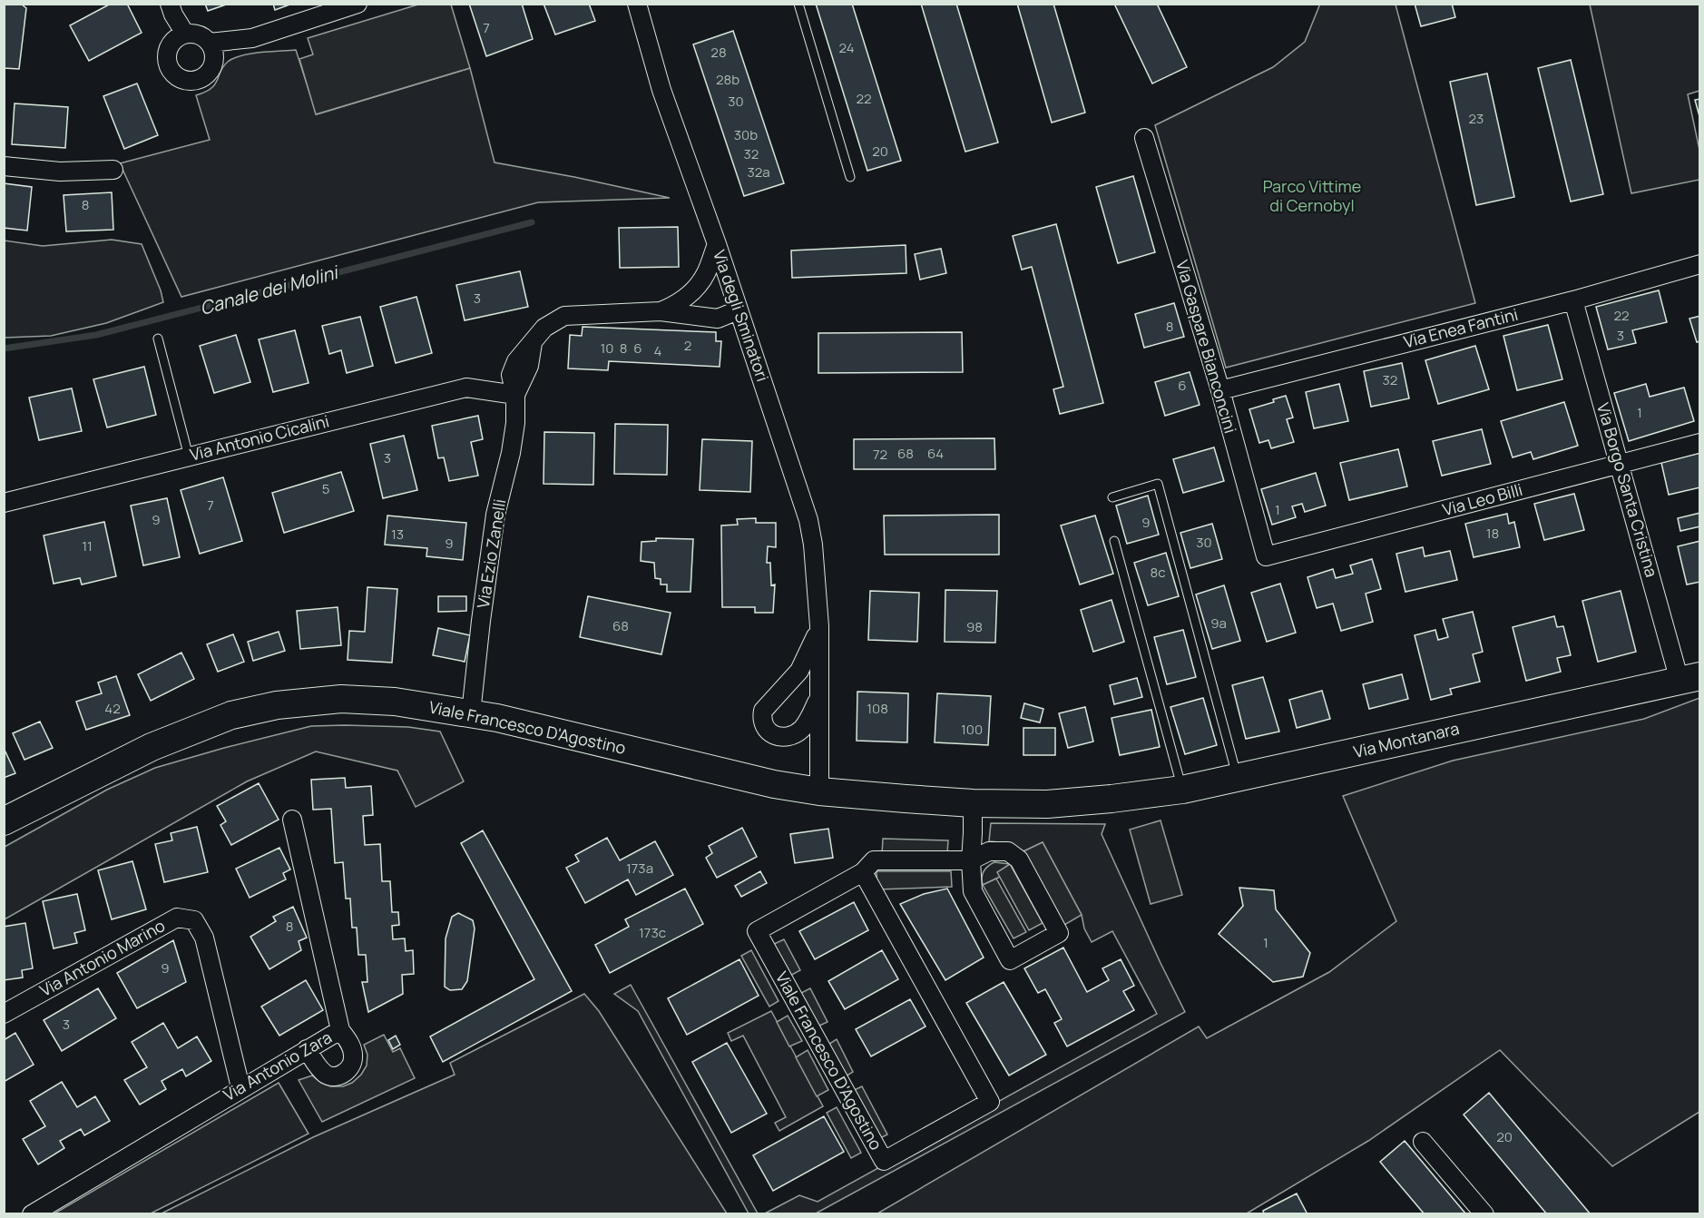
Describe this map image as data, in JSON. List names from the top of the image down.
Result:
{
  "streets": {
    "main road": ["Viale Francesco D'Agostino", "Via Montanara"],
    "street": [
      "Via degli Sminatori",
      "Via Enea Fantini",
      "Via Gaspare Bianconcini",
      "Via Antonio Cicalini",
      "Via Borgo Santa Cristina",
      "Via Leo Billi",
      "Via Ezio Zanelli",
      "Via Antonio Marino",
      "Via Antonio Zara"
    ]
  },
  "crossings": [
    ["Via degli Sminatori", "Viale Francesco D'Agostino"],
    ["Via Enea Fantini", "Via Gaspare Bianconcini"],
    ["Via Enea Fantini", "Via Borgo Santa Cristina"],
    ["Via Gaspare Bianconcini", "Via Leo Billi"],
    ["Via Antonio Cicalini", "Via Ezio Zanelli"],
    ["Via Borgo Santa Cristina", "Via Leo Billi"],
    ["Via Borgo Santa Cristina", "Via Montanara"],
    ["Via Ezio Zanelli", "Viale Francesco D'Agostino"],
    ["Viale Francesco D'Agostino", "Via Montanara"],
    ["Via Antonio Marino", "Via Antonio Zara"]
  ],
  "water": ["Canale dei Molini"],
  "parks": ["Parco Vittime di Cernobyl"],
  "house_numbers": [
    "7",
    "24",
    "28",
    "28b",
    "22",
    "30",
    "23",
    "30b",
    "20",
    "32",
    "32a",
    "8",
    "3",
    "22",
    "8",
    "3",
    "2",
    "10",
    "8",
    "6",
    "4",
    "32",
    "6",
    "1",
    "68",
    "64",
    "72",
    "3",
    "5",
    "7",
    "1",
    "9",
    "9",
    "18",
    "13",
    "30",
    "9",
    "11",
    "8c",
    "9a",
    "68",
    "98",
    "42",
    "108",
    "100",
    "173a",
    "8",
    "173c",
    "1",
    "9",
    "3",
    "20"
  ]
}
